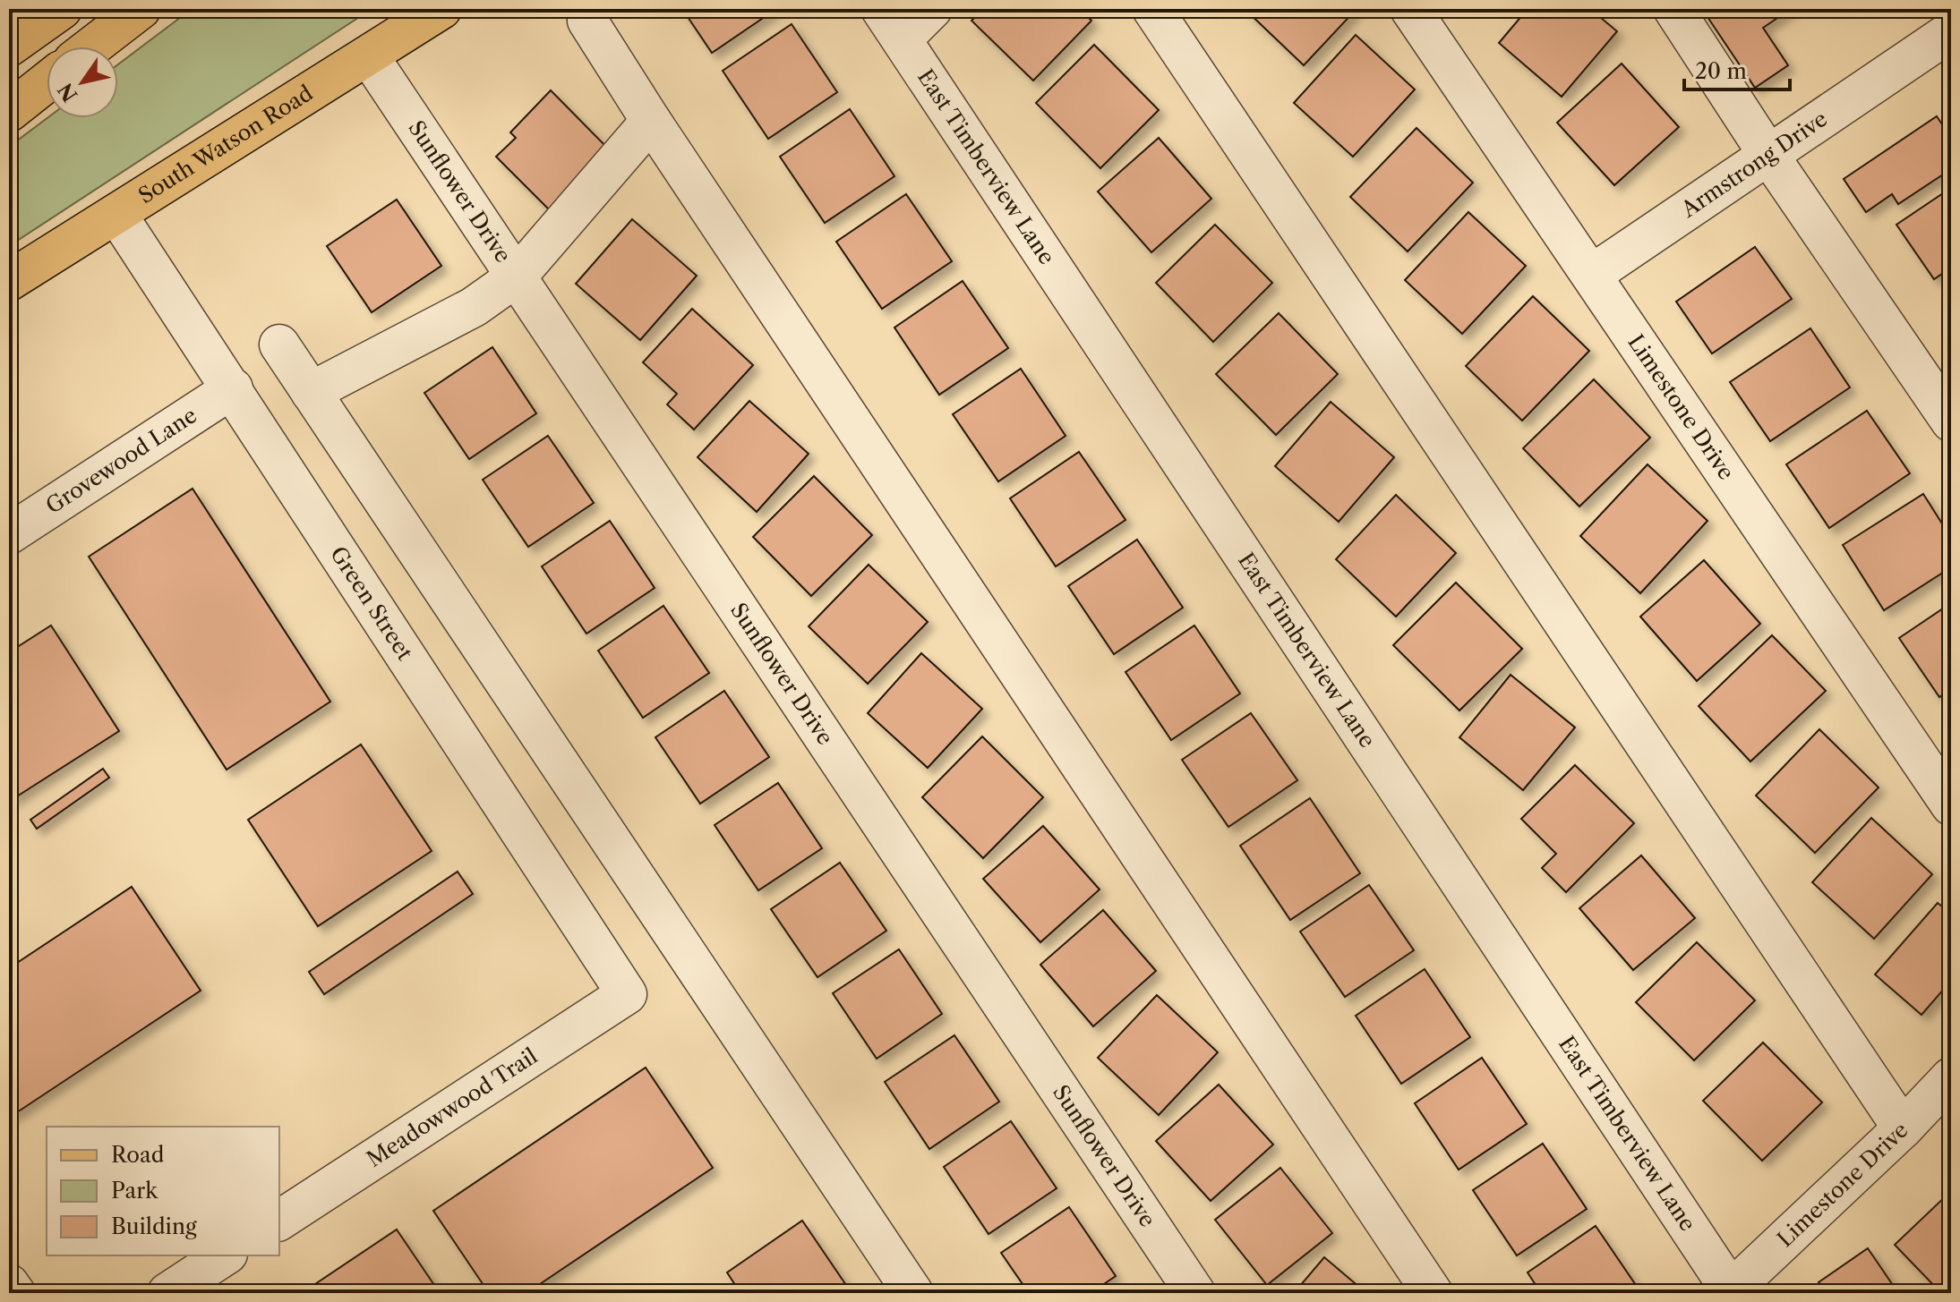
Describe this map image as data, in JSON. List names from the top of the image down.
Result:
{
  "streets": {
    "main road": ["South Watson Road"],
    "street": [
      "Armstrong Drive",
      "East Timberview Lane",
      "Sunflower Drive",
      "Limestone Drive",
      "Grovewood Lane",
      "Green Street",
      "Meadowwood Trail"
    ]
  },
  "crossings": [
    ["South Watson Road", "Sunflower Drive"],
    ["South Watson Road", "Green Street"],
    ["Armstrong Drive", "Limestone Drive"],
    ["East Timberview Lane", "Limestone Drive"],
    ["Grovewood Lane", "Green Street"],
    ["Green Street", "Meadowwood Trail"]
  ],
  "legend": ["Road", "Park", "Building"],
  "scale_bar": "20 m",
  "north": "bottom left"
}
